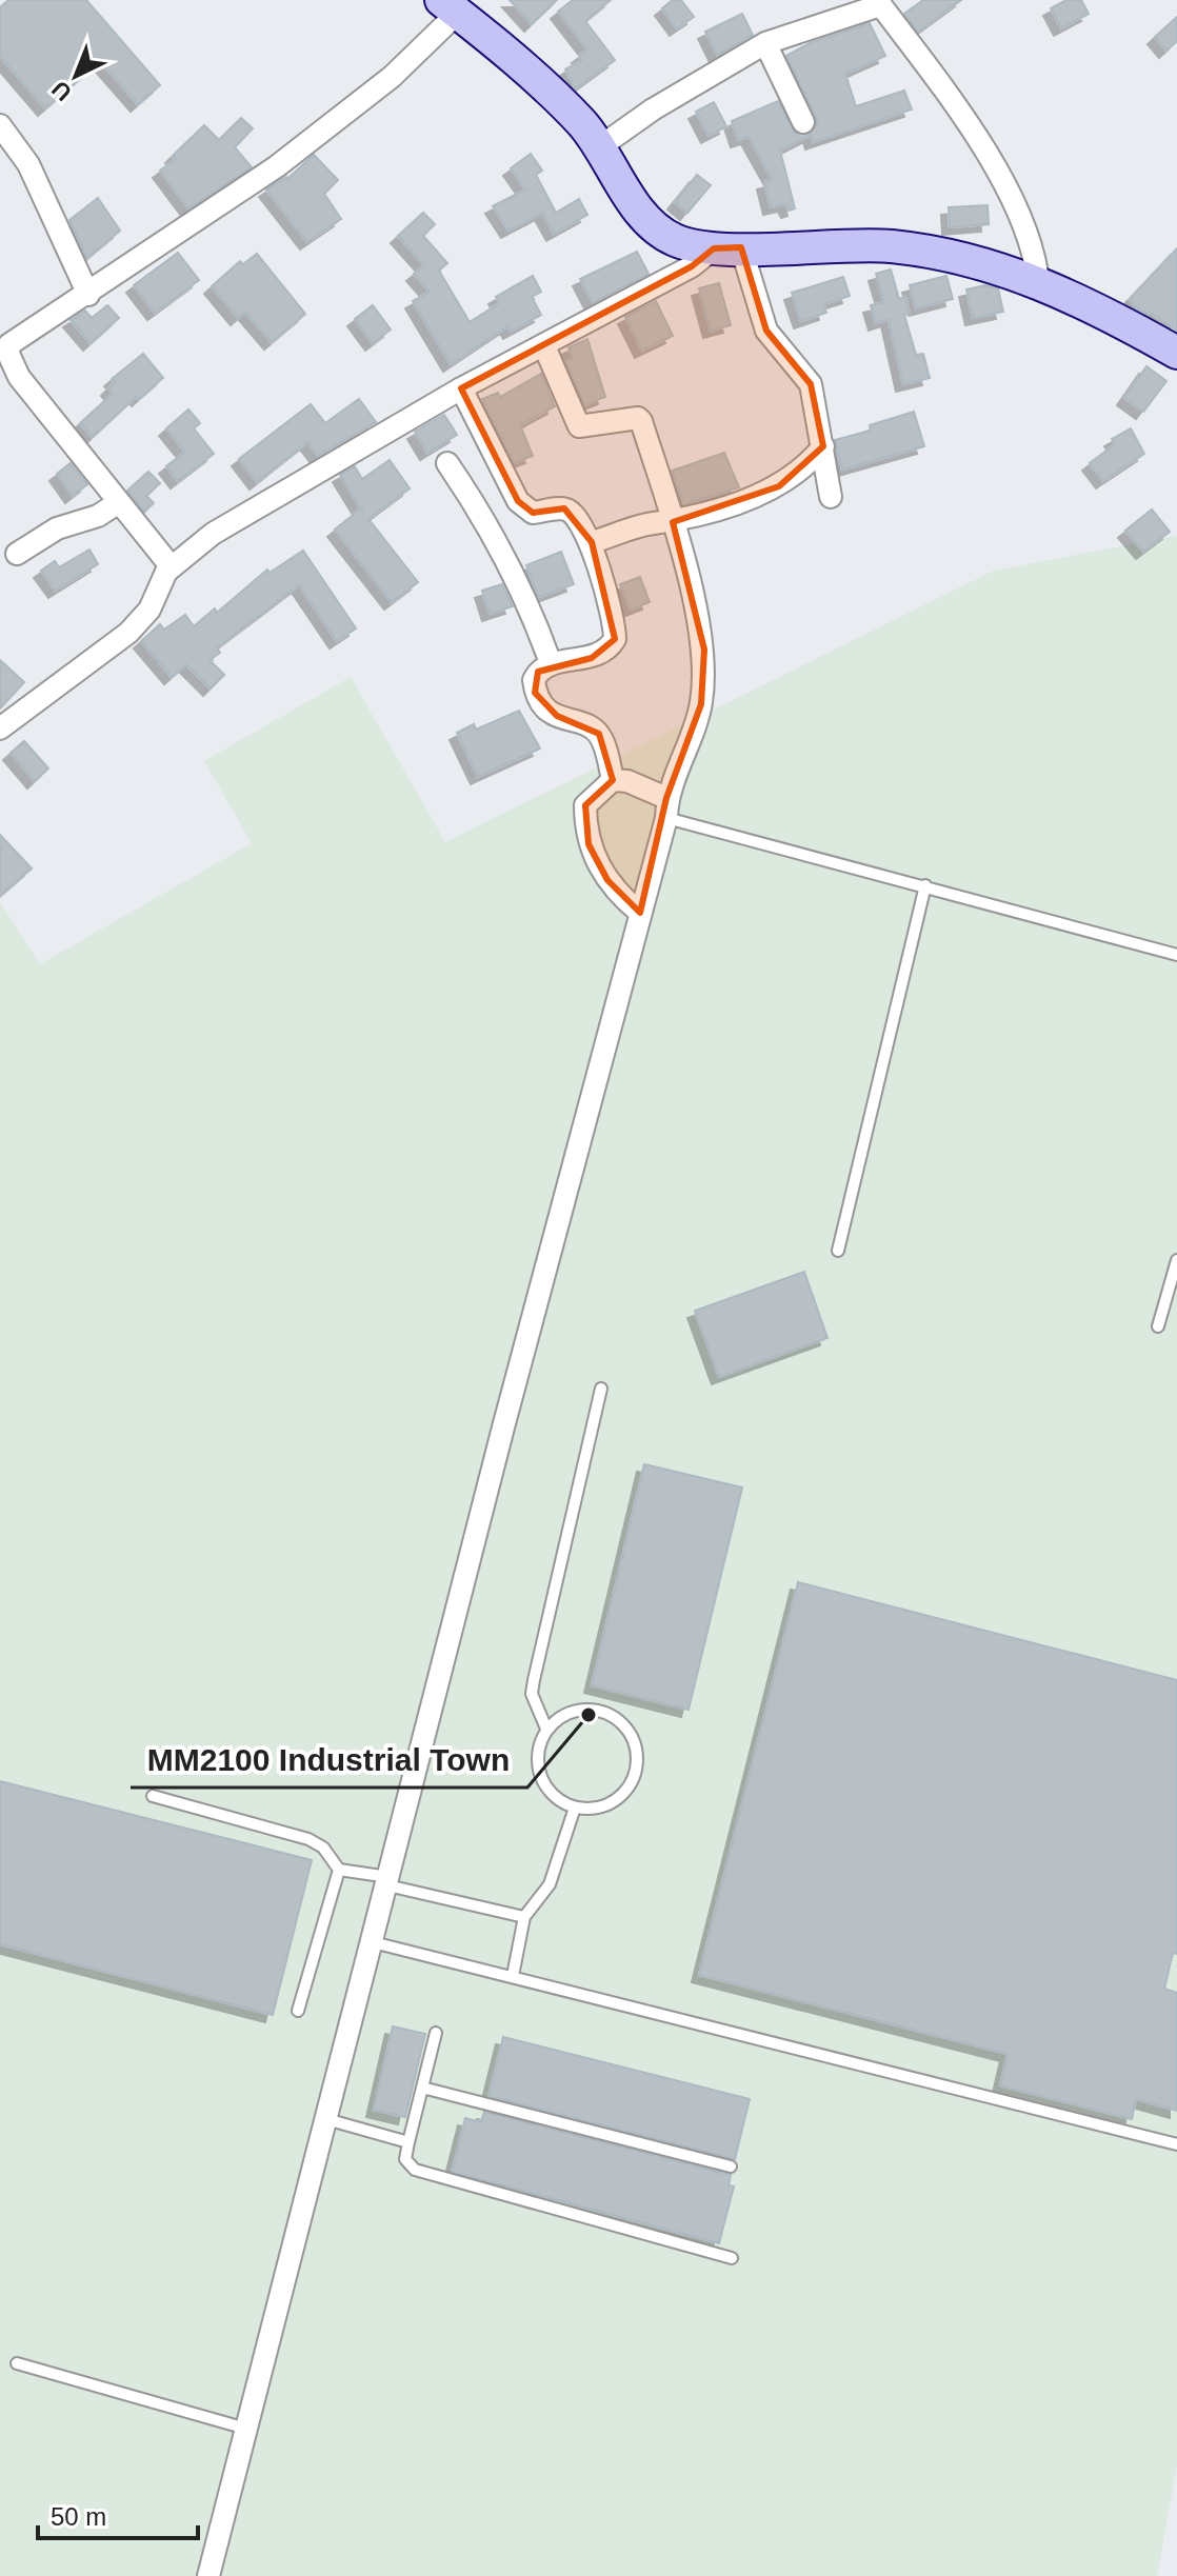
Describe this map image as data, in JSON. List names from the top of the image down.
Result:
{
  "places": ["MM2100 Industrial Town"],
  "scale_bar": "50 m",
  "north": "bottom left"
}
